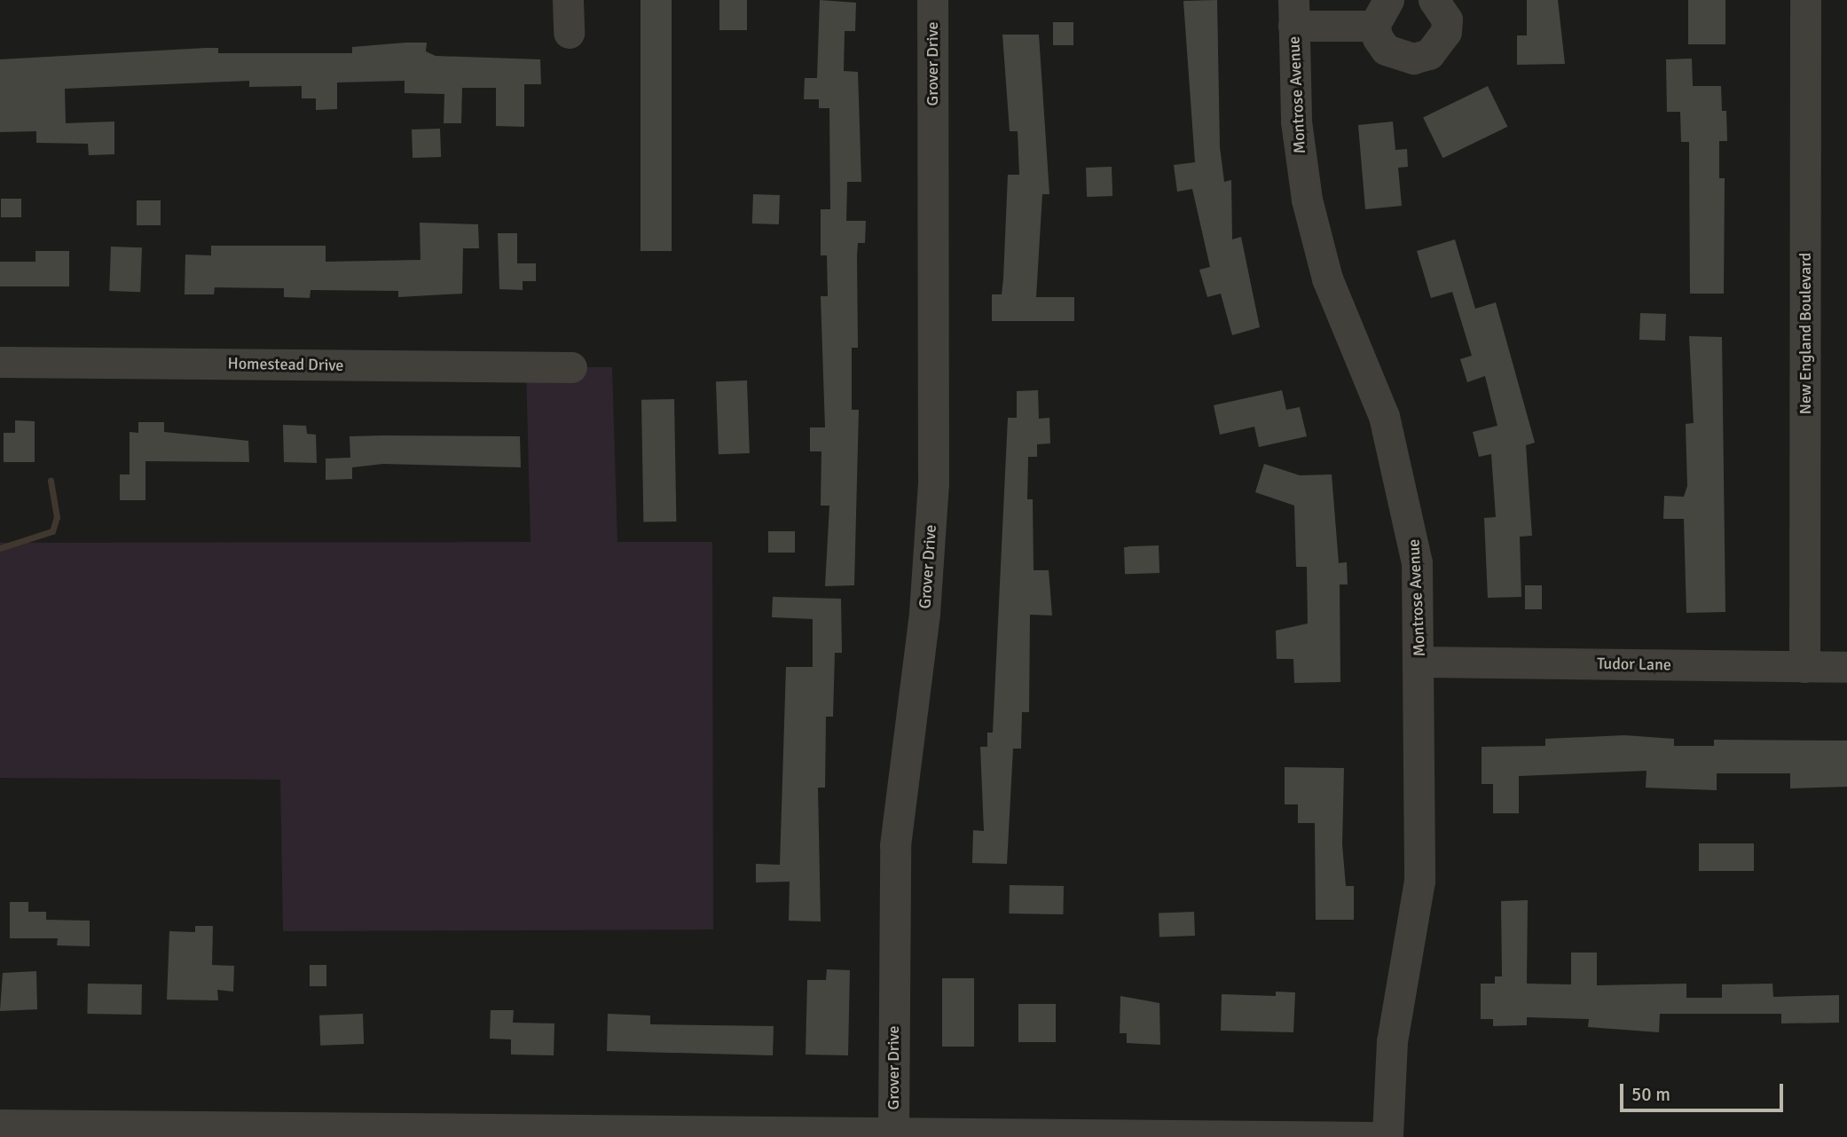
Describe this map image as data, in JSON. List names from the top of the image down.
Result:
{
  "streets": {
    "street": [
      "Grover Drive",
      "Montrose Avenue",
      "New England Boulevard",
      "Homestead Drive",
      "Tudor Lane"
    ]
  },
  "crossings": [
    ["Montrose Avenue", "Tudor Lane"],
    ["New England Boulevard", "Tudor Lane"]
  ],
  "scale_bar": "50 m"
}
